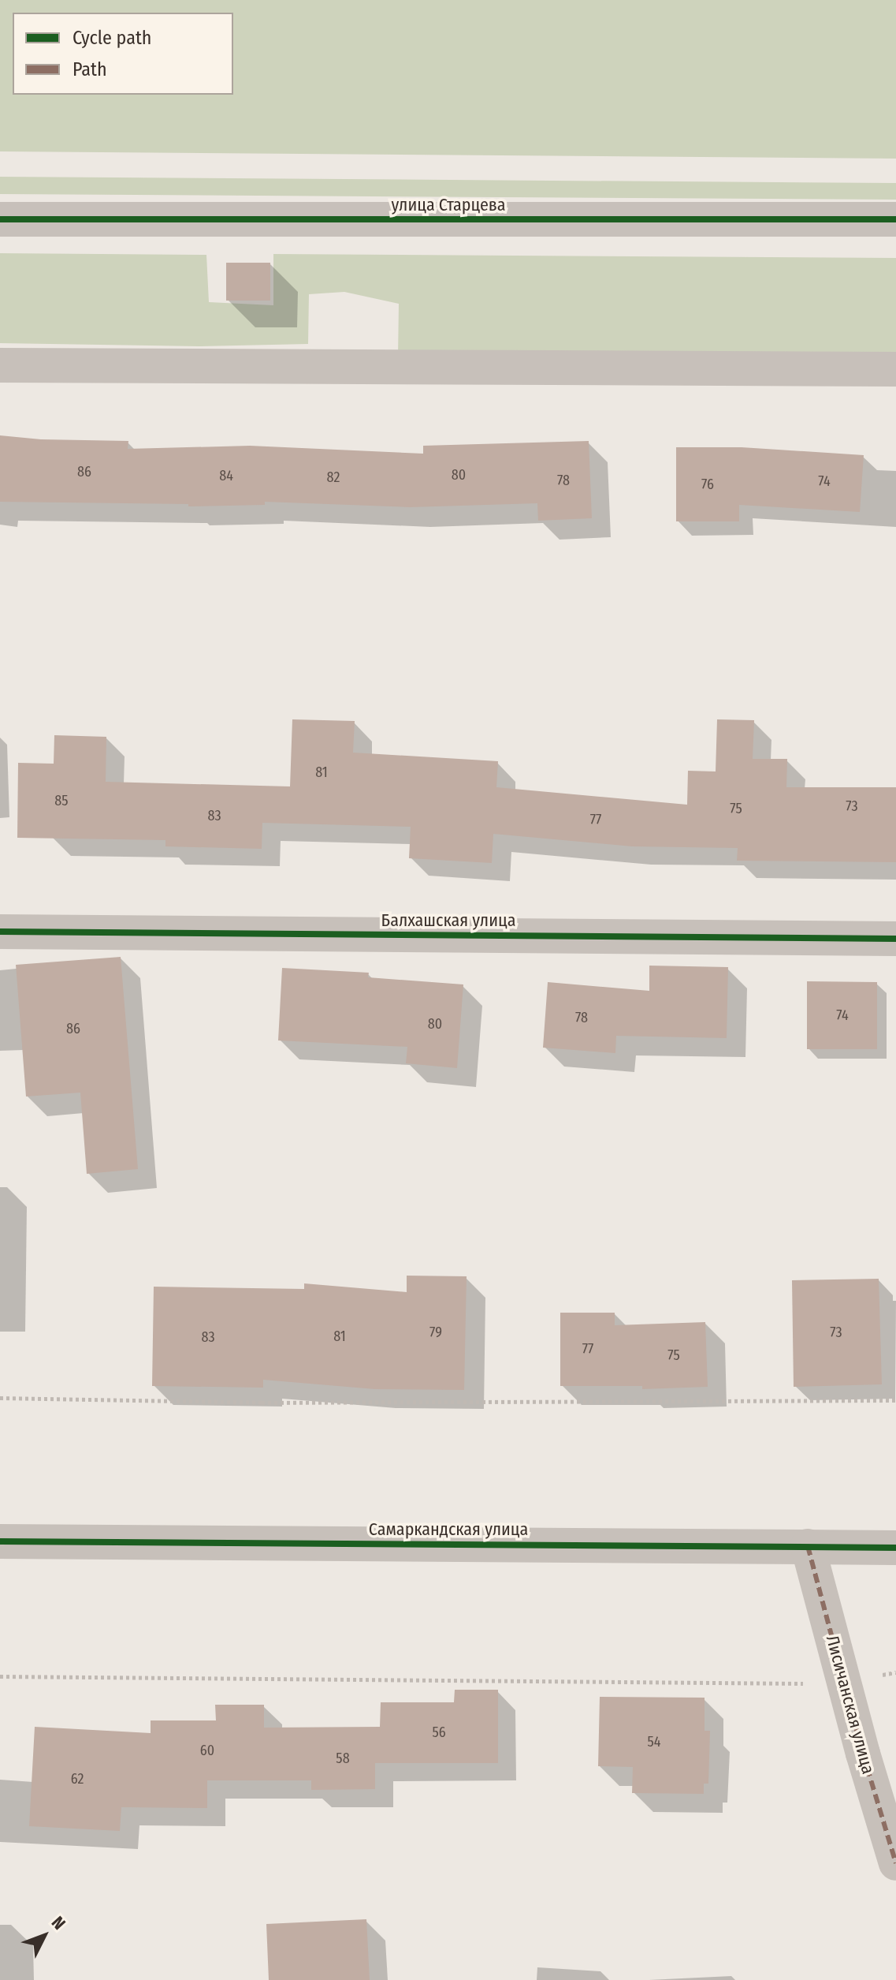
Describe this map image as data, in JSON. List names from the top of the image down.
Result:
{
  "streets": {
    "street": [
      "улица Старцева",
      "Балхашская улица",
      "Самаркандская улица",
      "Лисичанская улица"
    ]
  },
  "crossings": [
    ["Самаркандская улица", "Лисичанская улица"]
  ],
  "house_numbers": [
    "86",
    "80",
    "84",
    "82",
    "78",
    "74",
    "76",
    "81",
    "85",
    "73",
    "75",
    "83",
    "77",
    "74",
    "78",
    "80",
    "86",
    "79",
    "73",
    "81",
    "83",
    "77",
    "75",
    "56",
    "54",
    "60",
    "58",
    "62"
  ],
  "legend": ["Cycle path", "Path"],
  "north": "top right"
}
